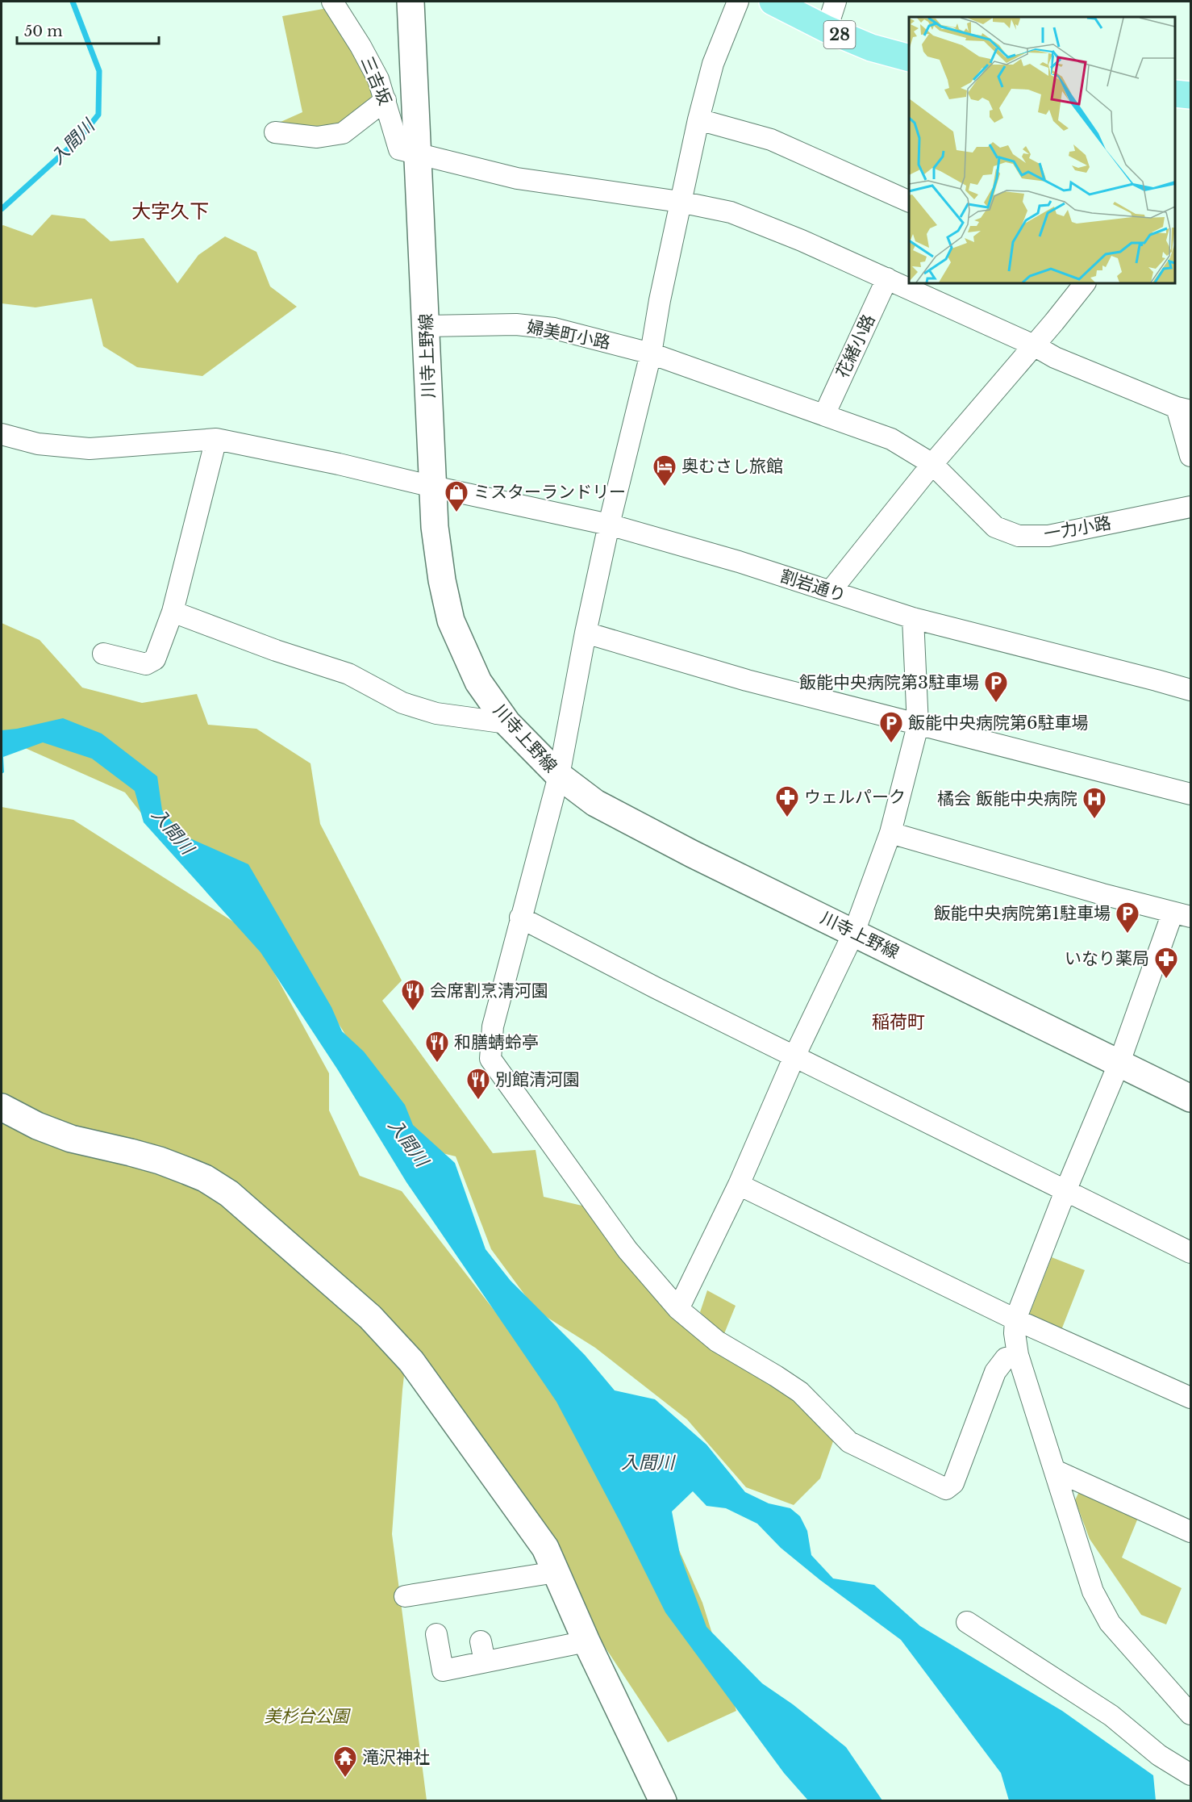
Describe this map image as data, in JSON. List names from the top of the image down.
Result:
{
  "streets": {
    "main road": ["28"],
    "street": [
      "三吉坂",
      "婦美町小路",
      "花緒小路",
      "川寺上野線",
      "一力小路",
      "割岩通り"
    ]
  },
  "crossings": [
    ["三吉坂", "川寺上野線"],
    ["婦美町小路", "花緒小路"],
    ["婦美町小路", "川寺上野線"],
    ["婦美町小路", "一力小路"],
    ["花緒小路", "一力小路"],
    ["川寺上野線", "割岩通り"]
  ],
  "districts": ["大字久下", "稲荷町"],
  "water": ["入間川"],
  "parks": ["美杉台公園"],
  "places": {
    "hotel": ["奥むさし旅館"],
    "shop": ["ミスターランドリー"],
    "parking": ["飯能中央病院第3駐車場", "飯能中央病院第6駐車場", "飯能中央病院第1駐車場"],
    "pharmacy": ["ウェルパーク", "いなり薬局"],
    "hospital": ["橘会 飯能中央病院"],
    "restaurant": ["会席割烹清河園", "和膳蜻蛉亭", "別館清河園"],
    "temple": ["滝沢神社"]
  },
  "scale_bar": "50 m"
}
